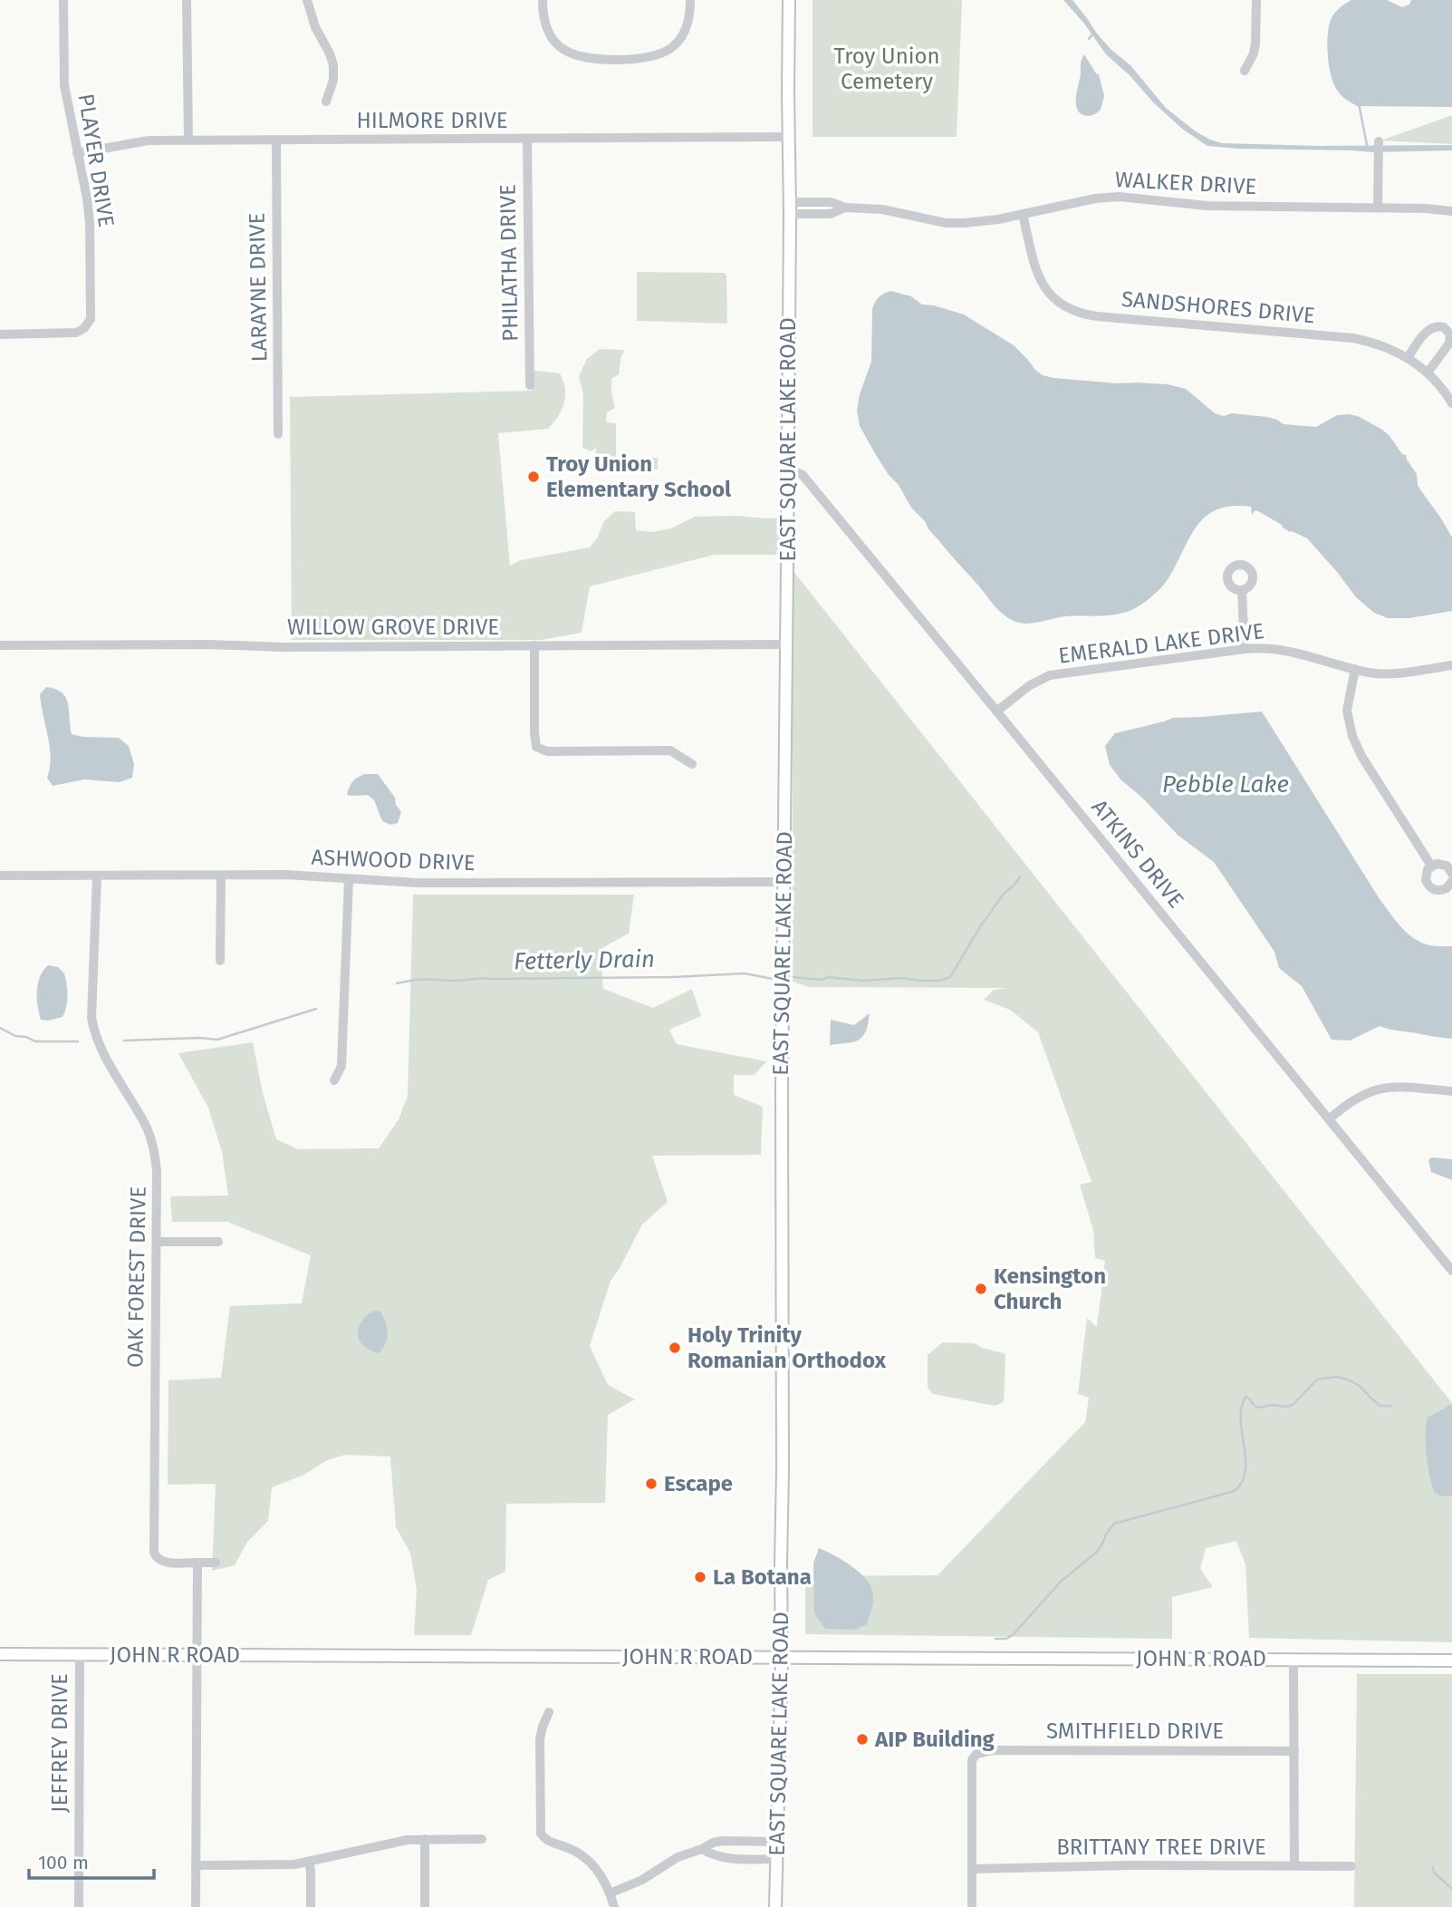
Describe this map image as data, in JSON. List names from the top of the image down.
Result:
{
  "streets": {
    "main road": ["EAST SQUARE LAKE ROAD", "JOHN R ROAD"],
    "street": [
      "HILMORE DRIVE",
      "PLAYER DRIVE",
      "WALKER DRIVE",
      "PHILATHA DRIVE",
      "LARAYNE DRIVE",
      "SANDSHORES DRIVE",
      "WILLOW GROVE DRIVE",
      "EMERALD LAKE DRIVE",
      "ATKINS DRIVE",
      "ASHWOOD DRIVE",
      "OAK FOREST DRIVE",
      "SMITHFIELD DRIVE",
      "JEFFREY DRIVE",
      "BRITTANY TREE DRIVE"
    ]
  },
  "crossings": [
    ["HILMORE DRIVE", "PLAYER DRIVE"],
    ["HILMORE DRIVE", "PHILATHA DRIVE"],
    ["HILMORE DRIVE", "LARAYNE DRIVE"],
    ["HILMORE DRIVE", "EAST SQUARE LAKE ROAD"],
    ["WALKER DRIVE", "SANDSHORES DRIVE"],
    ["WALKER DRIVE", "EAST SQUARE LAKE ROAD"],
    ["EAST SQUARE LAKE ROAD", "WILLOW GROVE DRIVE"],
    ["EAST SQUARE LAKE ROAD", "ATKINS DRIVE"],
    ["EAST SQUARE LAKE ROAD", "ASHWOOD DRIVE"],
    ["EAST SQUARE LAKE ROAD", "JOHN R ROAD"],
    ["EMERALD LAKE DRIVE", "ATKINS DRIVE"],
    ["ASHWOOD DRIVE", "OAK FOREST DRIVE"],
    ["JOHN R ROAD", "JEFFREY DRIVE"],
    ["SMITHFIELD DRIVE", "BRITTANY TREE DRIVE"]
  ],
  "water": ["Pebble Lake", "Fetterly Drain"],
  "parks": ["Troy Union Cemetery"],
  "places": [
    "Troy Union Elementary School",
    "Kensington Church",
    "Holy Trinity Romanian Orthodox",
    "Escape",
    "La Botana",
    "AIP Building"
  ],
  "scale_bar": "100 m"
}
